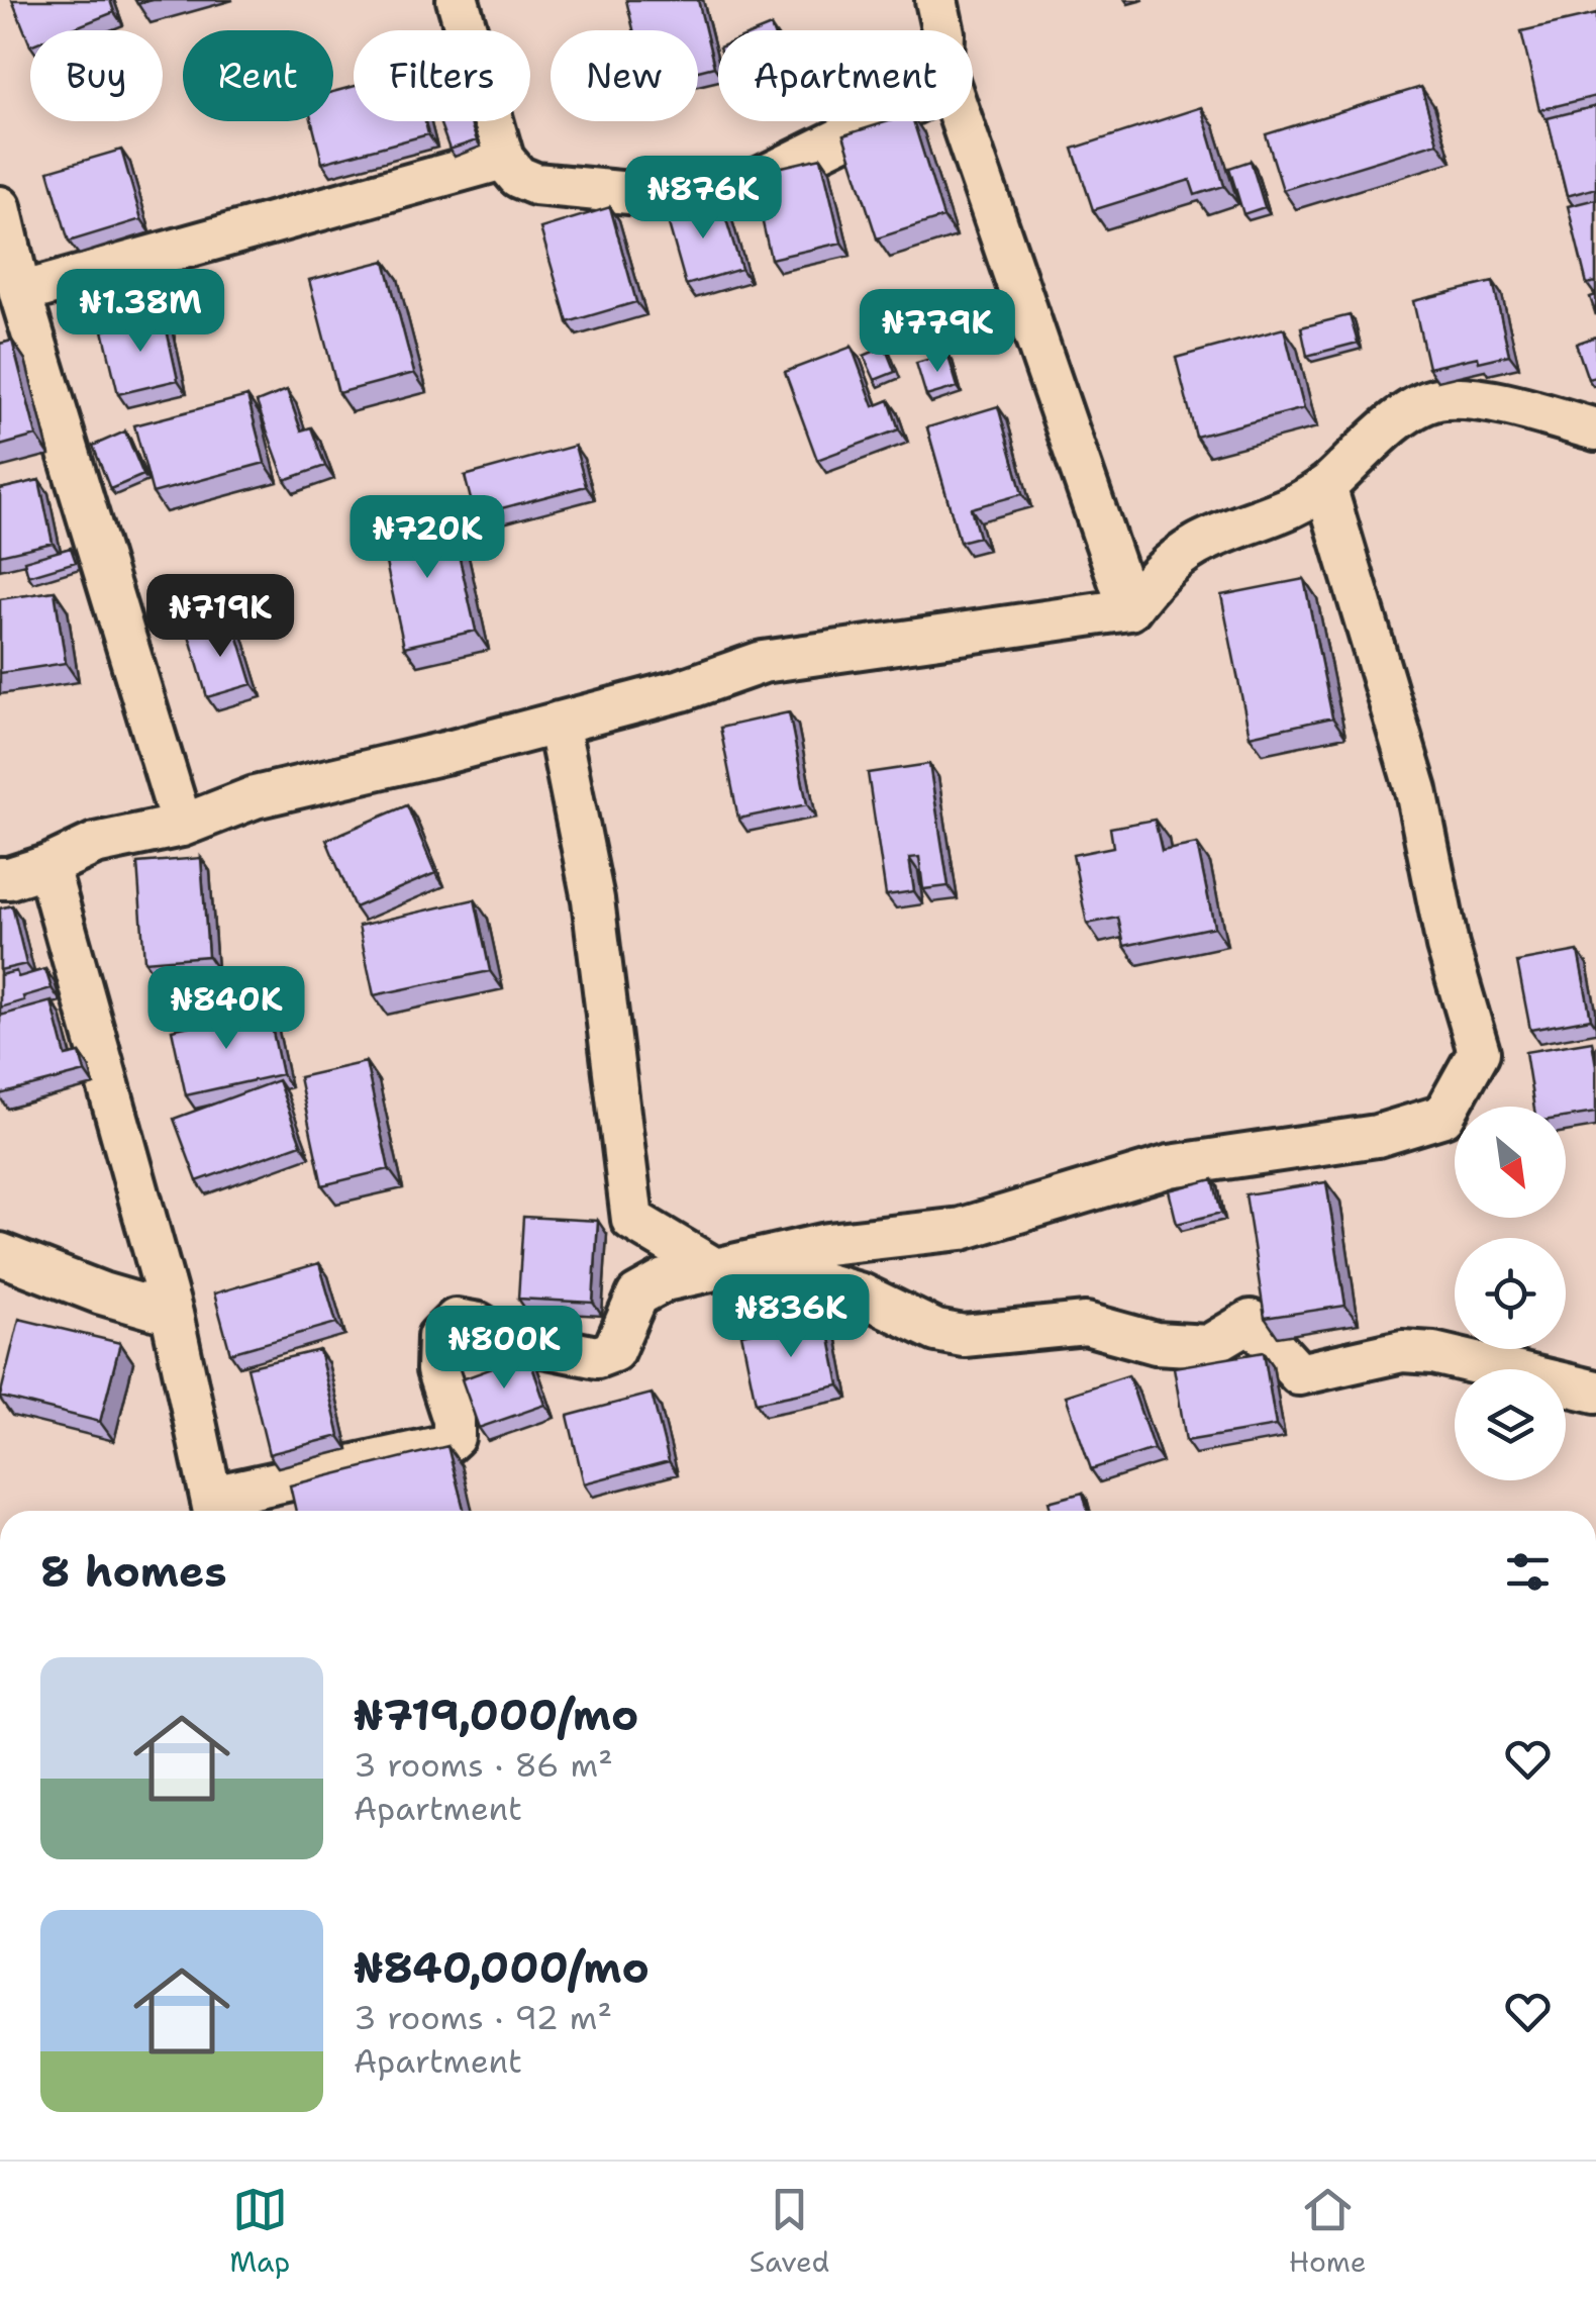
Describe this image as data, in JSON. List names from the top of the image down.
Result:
{
  "north": "bottom right",
  "page": {
    "chip": [
      "Buy",
      "Rent",
      "Filters",
      "New",
      "Apartment"
    ],
    "price": [
      "₦876K",
      "₦1.38M",
      "₦779K",
      "₦720K",
      "₦719K",
      "₦840K",
      "₦836K",
      "₦800K"
    ],
    "heading": "8 homes",
    "list": [
      {
        "name": "₦719,000/mo",
        "note": "3 rooms · 86 m² · Apartment"
      },
      {
        "name": "₦840,000/mo",
        "note": "3 rooms · 92 m² · Apartment"
      }
    ],
    "tabs": ["Map", "Saved", "Home"]
  }
}
